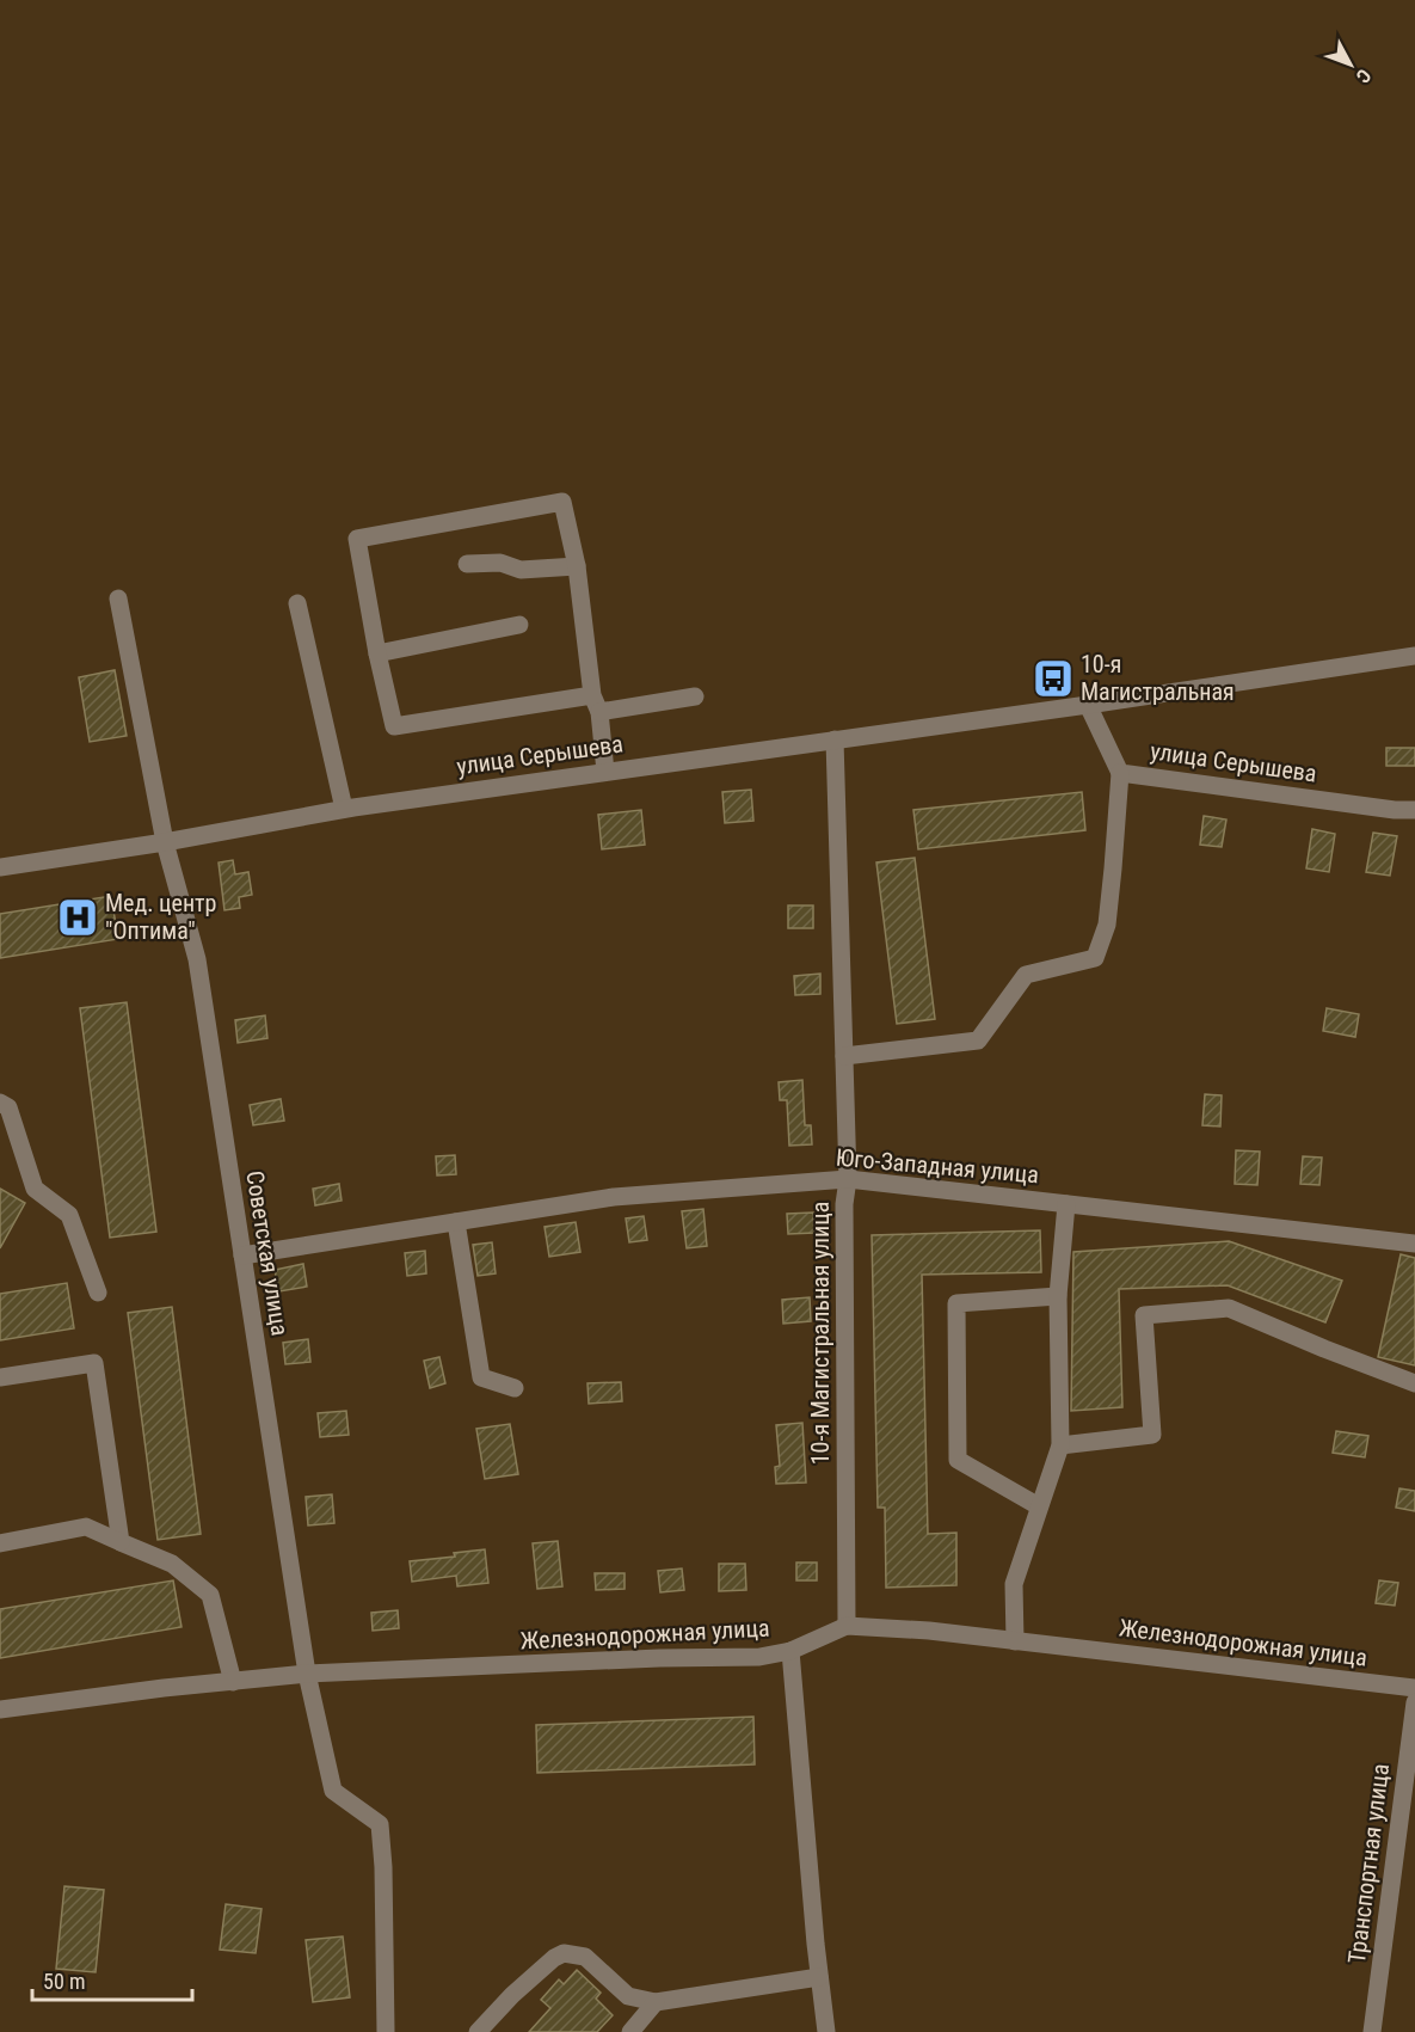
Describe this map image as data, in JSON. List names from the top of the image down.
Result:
{
  "streets": {
    "street": [
      "улица Серышева",
      "Юго-Западная улица",
      "Советская улица",
      "10-я Магистральная улица",
      "Железнодорожная улица",
      "Транспортная улица"
    ]
  },
  "crossings": [
    ["улица Серышева", "Советская улица"],
    ["улица Серышева", "10-я Магистральная улица"],
    ["Юго-Западная улица", "Советская улица"],
    ["Юго-Западная улица", "10-я Магистральная улица"],
    ["Советская улица", "Железнодорожная улица"],
    ["10-я Магистральная улица", "Железнодорожная улица"]
  ],
  "places": {
    "bus stop": ["10-я Магистральная"],
    "hospital": ["Мед. центр \"Оптима\""]
  },
  "scale_bar": "50 m",
  "north": "bottom right"
}
